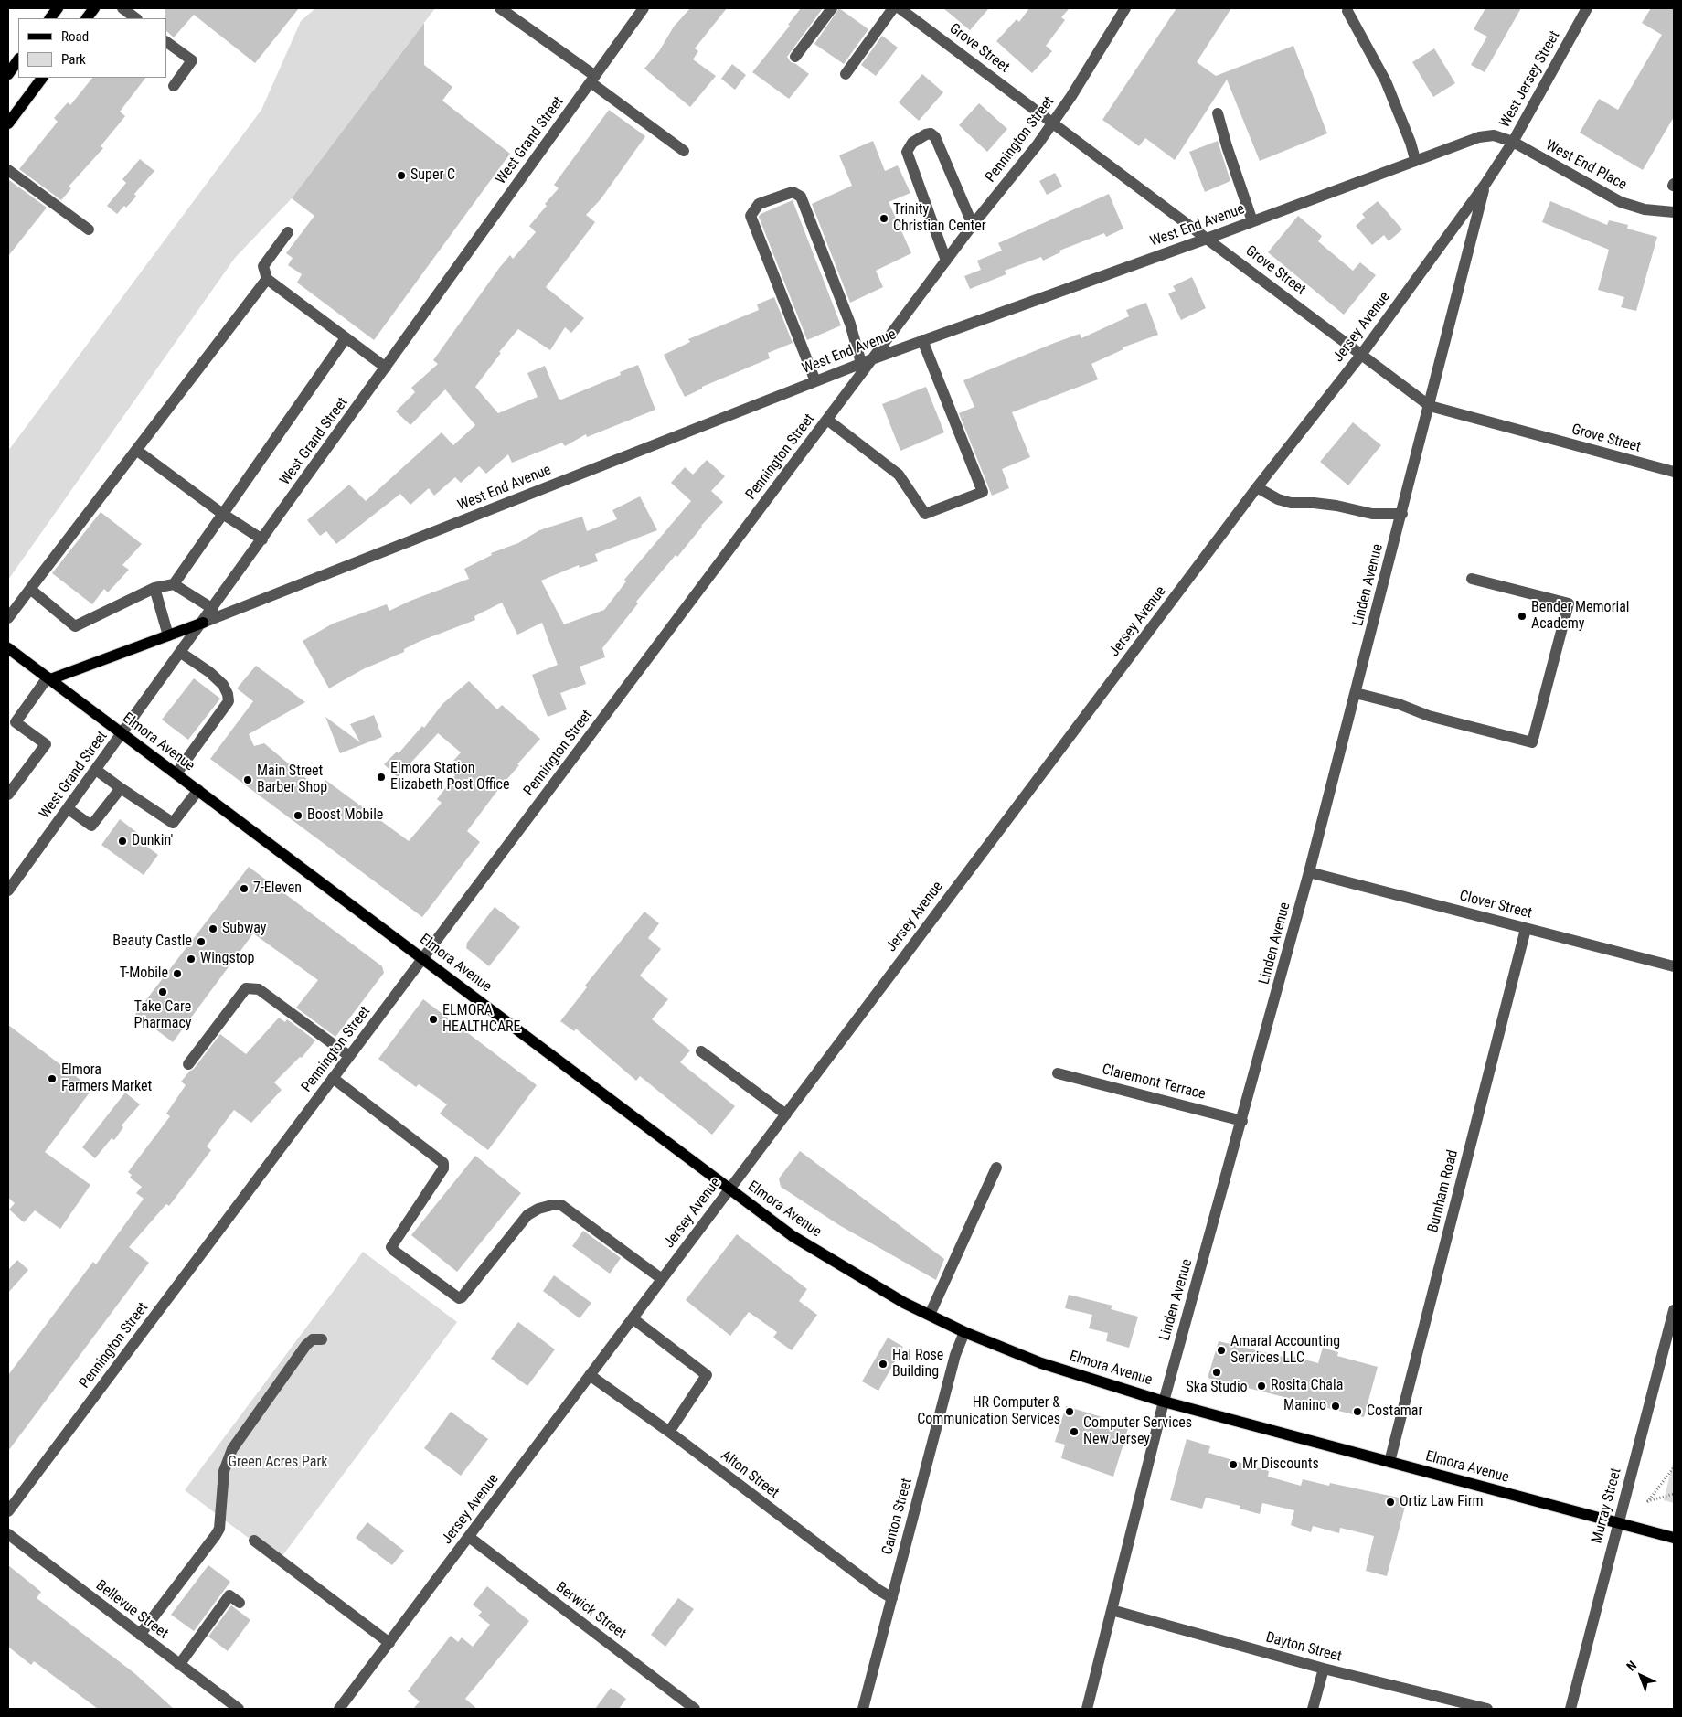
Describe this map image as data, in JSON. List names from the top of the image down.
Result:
{
  "streets": {
    "main road": ["Elmora Avenue"],
    "street": [
      "Grove Street",
      "West Jersey Street",
      "Pennington Street",
      "West Grand Street",
      "West End Place",
      "West End Avenue",
      "Jersey Avenue",
      "Linden Avenue",
      "Clover Street",
      "Claremont Terrace",
      "Burnham Road",
      "Alton Street",
      "Murray Street",
      "Canton Street",
      "Bellevue Street",
      "Berwick Street",
      "Dayton Street"
    ]
  },
  "crossings": [
    ["Grove Street", "Pennington Street"],
    ["Grove Street", "West End Avenue"],
    ["Grove Street", "Jersey Avenue"],
    ["Grove Street", "Linden Avenue"],
    ["West Jersey Street", "West End Place"],
    ["West Jersey Street", "West End Avenue"],
    ["West Jersey Street", "Jersey Avenue"],
    ["Pennington Street", "West End Avenue"],
    ["Pennington Street", "Elmora Avenue"],
    ["West Grand Street", "West End Avenue"],
    ["West Grand Street", "Elmora Avenue"],
    ["West End Place", "West End Avenue"],
    ["West End Place", "Jersey Avenue"],
    ["West End Avenue", "Jersey Avenue"],
    ["Jersey Avenue", "Linden Avenue"],
    ["Jersey Avenue", "Elmora Avenue"],
    ["Jersey Avenue", "Alton Street"],
    ["Jersey Avenue", "Berwick Street"],
    ["Linden Avenue", "Elmora Avenue"],
    ["Linden Avenue", "Clover Street"],
    ["Linden Avenue", "Claremont Terrace"],
    ["Linden Avenue", "Dayton Street"],
    ["Elmora Avenue", "Burnham Road"],
    ["Elmora Avenue", "Murray Street"],
    ["Elmora Avenue", "Canton Street"],
    ["Clover Street", "Burnham Road"],
    ["Alton Street", "Canton Street"]
  ],
  "parks": ["Green Acres Park"],
  "places": [
    "Super C",
    "Trinity Christian Center",
    "Bender Memorial Academy",
    "Elmora Station Elizabeth Post Office",
    "Main Street Barber Shop",
    "Boost Mobile",
    "Dunkin'",
    "7-Eleven",
    "Subway",
    "Beauty Castle",
    "Wingstop",
    "T-Mobile",
    "Take Care Pharmacy",
    "ELMORA HEALTHCARE",
    "Elmora Farmers Market",
    "Amaral Accounting Services LLC",
    "Hal Rose Building",
    "Ska Studio",
    "Rosita Chala",
    "Manino",
    "HR Computer & Communication Services",
    "Costamar",
    "Computer Services New Jersey",
    "Mr Discounts",
    "Ortiz Law Firm"
  ],
  "legend": ["Road", "Park"],
  "north": "top left"
}
